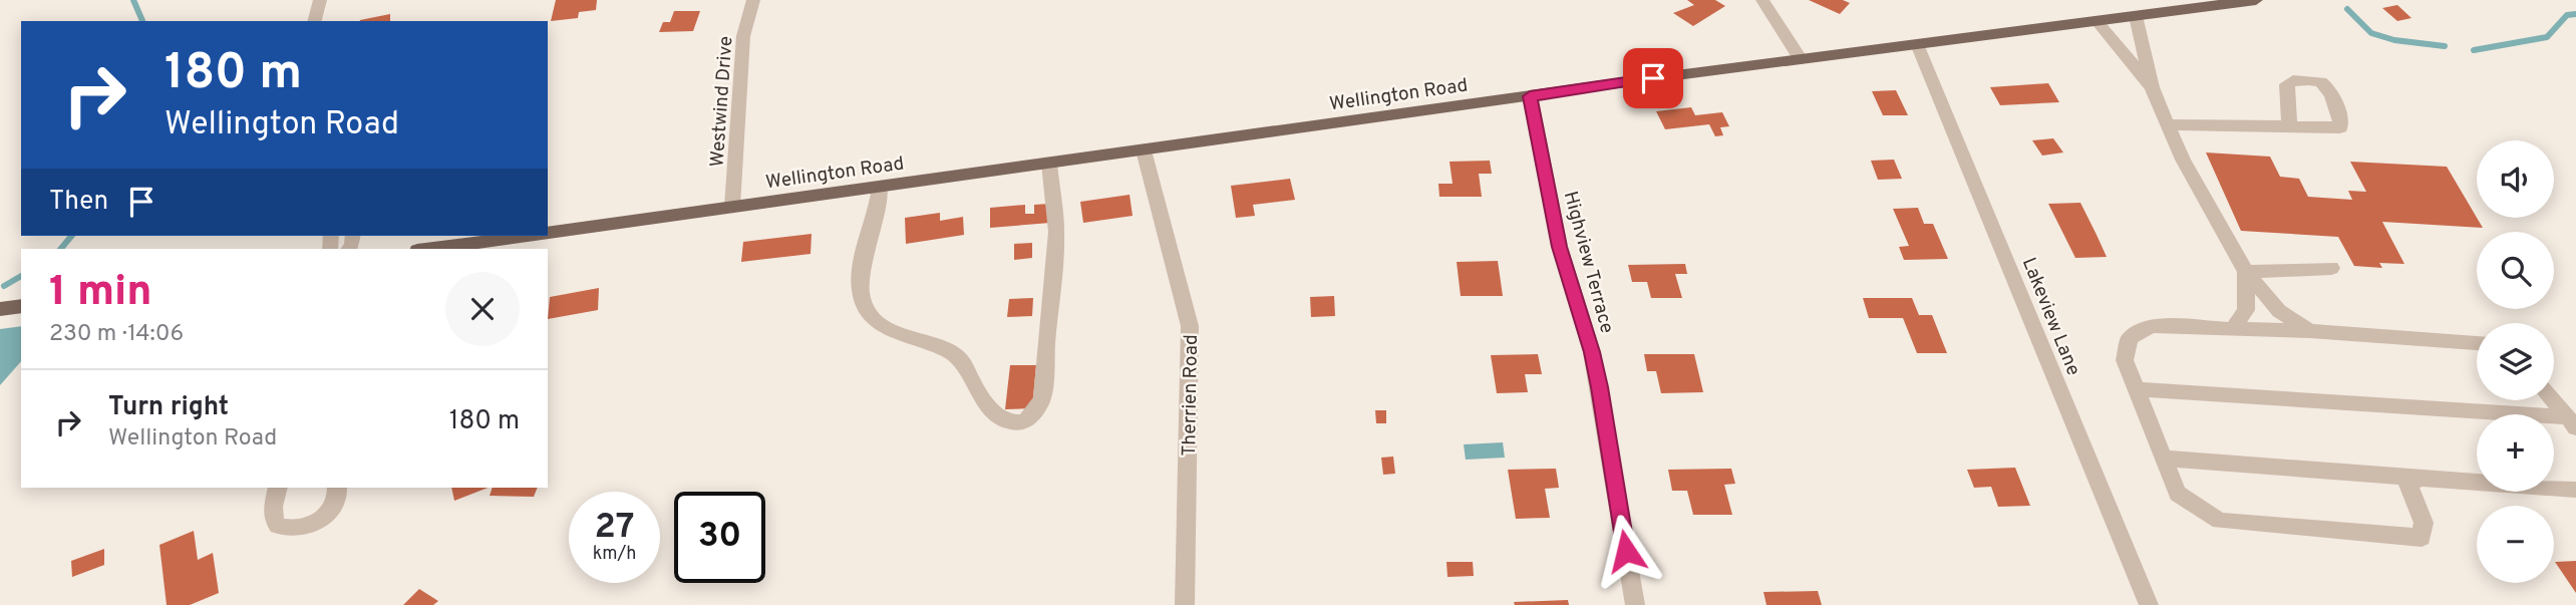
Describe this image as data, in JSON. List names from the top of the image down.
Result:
{
  "streets": {
    "main road": ["Wellington Road"],
    "street": [
      "Westwind Drive",
      "Highview Terrace",
      "Lakeview Lane",
      "Therrien Road"
    ]
  },
  "crossings": [
    ["Wellington Road", "Westwind Drive"],
    ["Wellington Road", "Highview Terrace"],
    ["Wellington Road", "Lakeview Lane"],
    ["Wellington Road", "Therrien Road"]
  ],
  "page": {
    "turn": ["180 m", "Wellington Road"],
    "map_buttons": ["+", "−"],
    "then": "Then",
    "heading": ["1 min", "230 m · 14:06"],
    "list": [
      {
        "name": "Turn right",
        "note": "Wellington Road",
        "value": "180 m"
      }
    ],
    "speed": "27 km/h",
    "limit": "30"
  }
}
